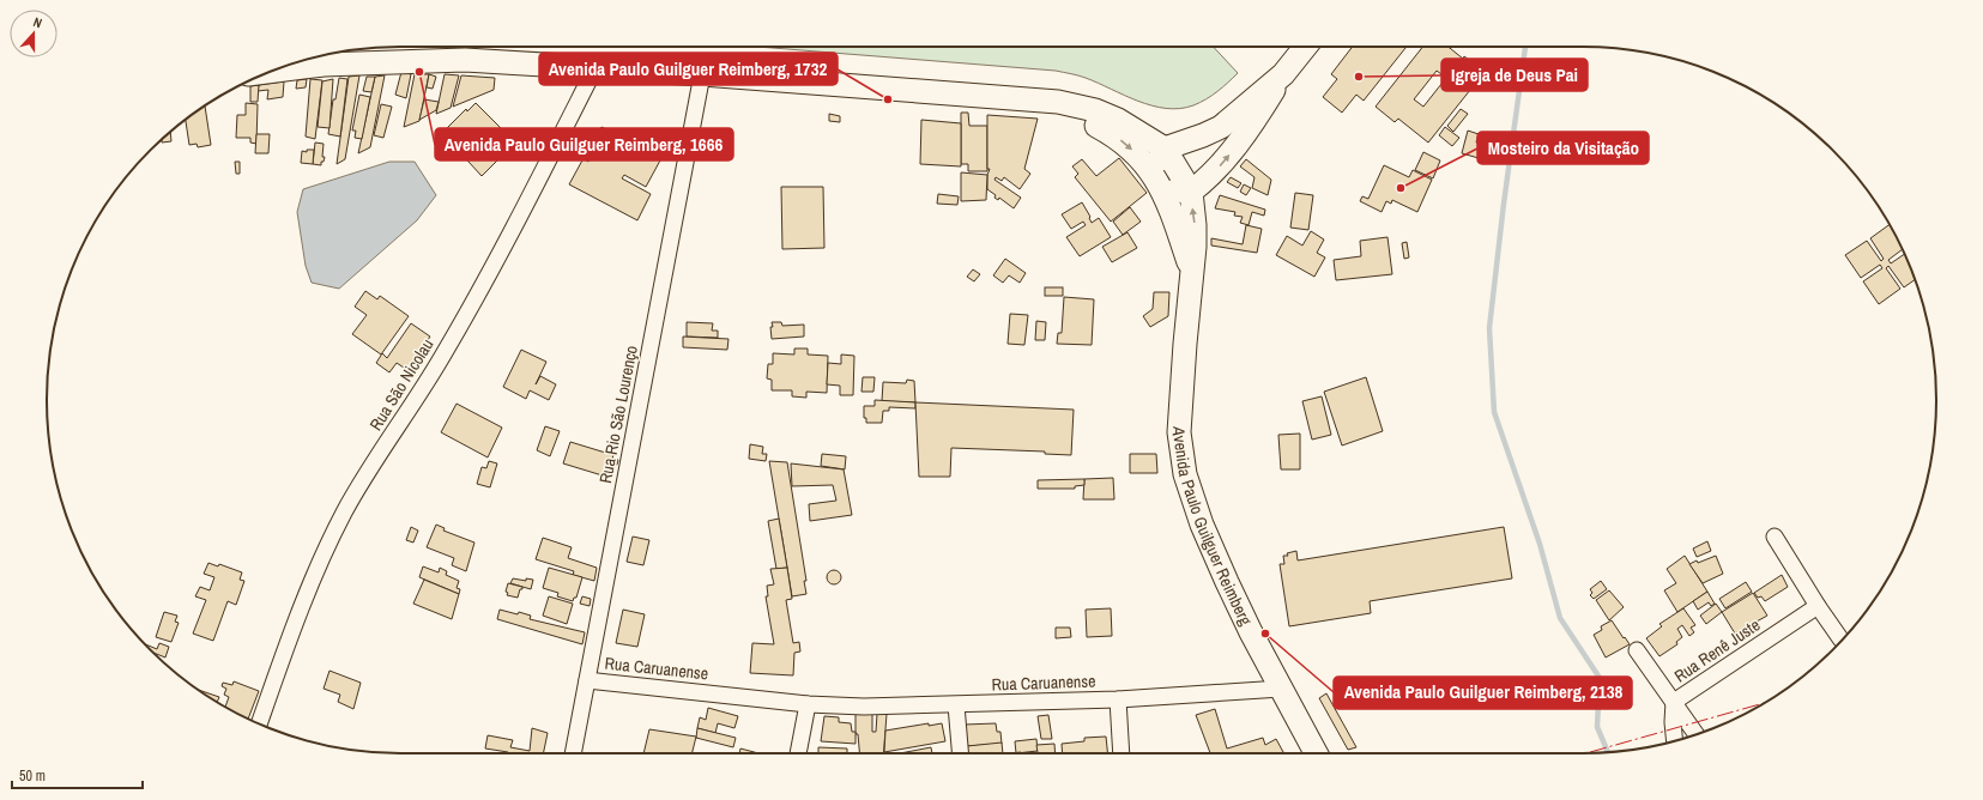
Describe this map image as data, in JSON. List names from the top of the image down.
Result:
{
  "streets": {
    "main road": ["Avenida Paulo Guilguer Reimberg"],
    "street": [
      "Rua São Nicolau",
      "Rua Rio São Lourenço",
      "Rua Renê Juste",
      "Rua Caruanense"
    ]
  },
  "crossings": [
    ["Rua São Nicolau", "Avenida Paulo Guilguer Reimberg"],
    ["Rua Rio São Lourenço", "Avenida Paulo Guilguer Reimberg"],
    ["Rua Rio São Lourenço", "Rua Caruanense"],
    ["Avenida Paulo Guilguer Reimberg", "Rua Caruanense"]
  ],
  "places": [
    "Avenida Paulo Guilguer Reimberg, 1666",
    "Igreja de Deus Pai",
    "Avenida Paulo Guilguer Reimberg, 1732",
    "Mosteiro da Visitação",
    "Avenida Paulo Guilguer Reimberg, 2138"
  ],
  "scale_bar": "50 m",
  "north": "top"
}
